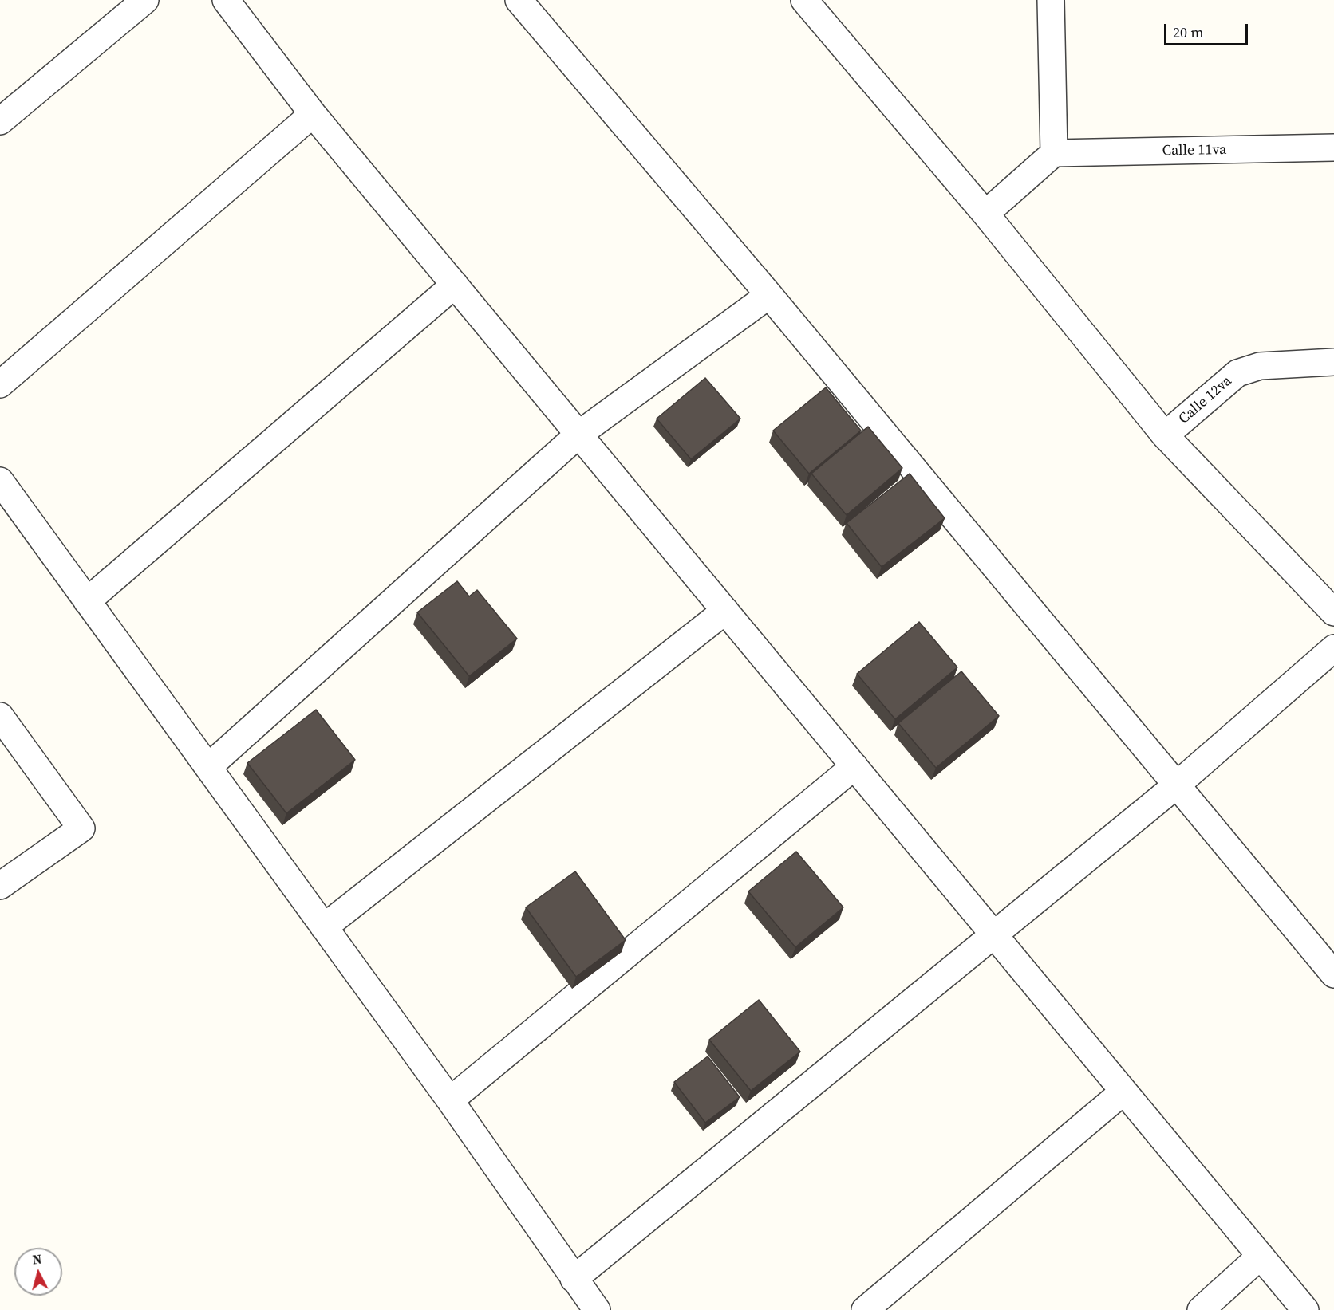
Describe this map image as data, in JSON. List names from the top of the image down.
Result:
{
  "streets": {
    "street": ["Calle 11va", "Calle 12va"]
  },
  "scale_bar": "20 m",
  "north": "top"
}
